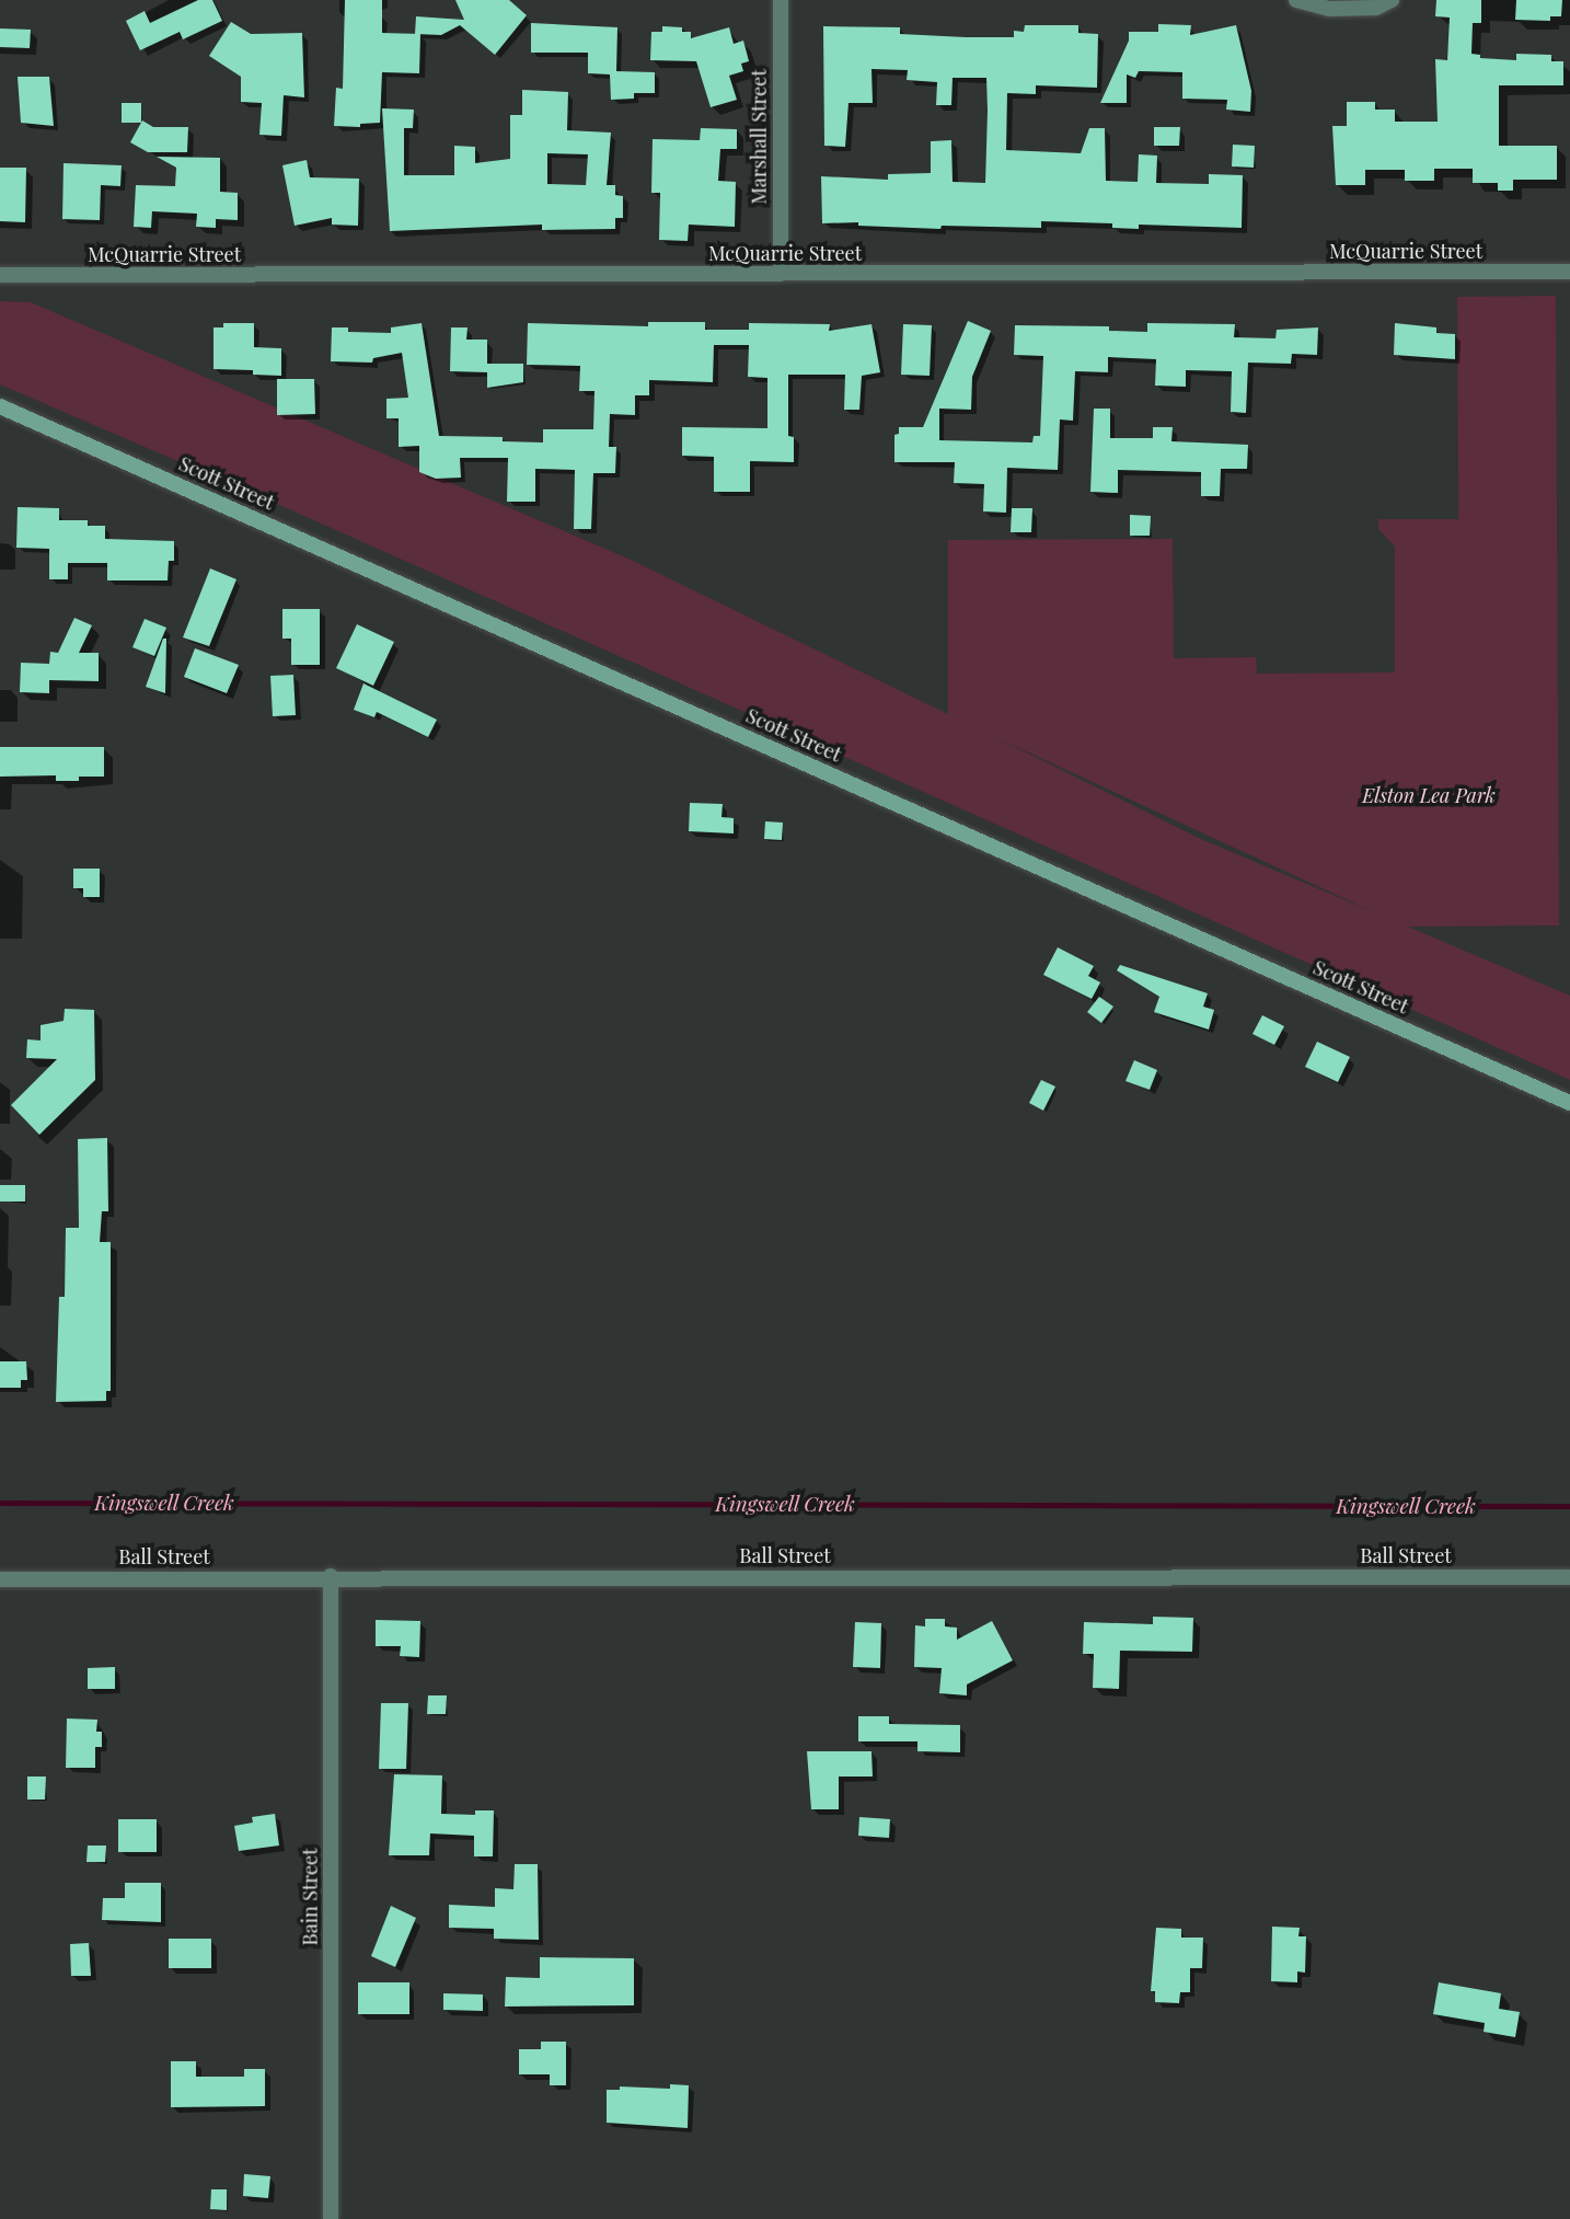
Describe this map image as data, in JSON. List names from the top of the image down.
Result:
{
  "streets": {
    "main road": ["Scott Street"],
    "street": [
      "Marshall Street",
      "McQuarrie Street",
      "Ball Street",
      "Bain Street"
    ]
  },
  "crossings": [
    ["Marshall Street", "McQuarrie Street"],
    ["Ball Street", "Bain Street"]
  ],
  "water": ["Kingswell Creek"],
  "parks": ["Elston Lea Park"]
}
